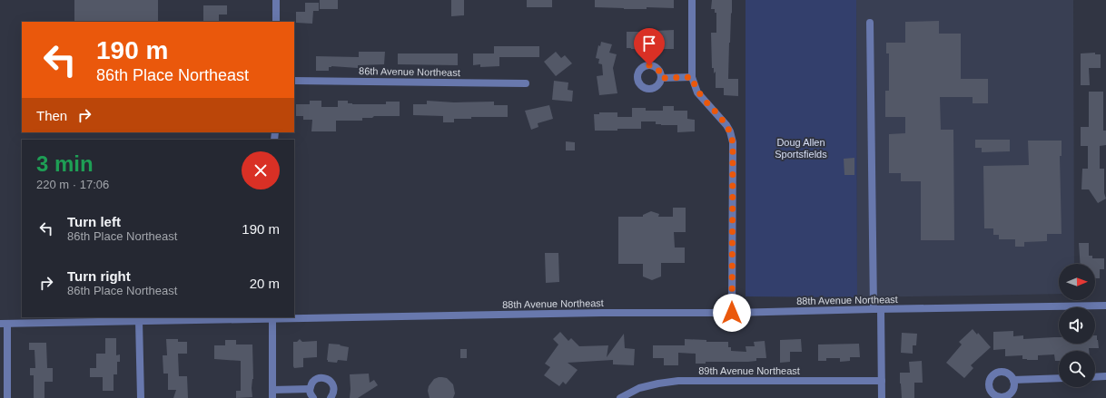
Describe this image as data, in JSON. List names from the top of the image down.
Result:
{
  "streets": {
    "street": ["86th Avenue Northeast", "88th Avenue Northeast", "89th Avenue Northeast"]
  },
  "parks": ["Doug Allen Sportsfields"],
  "north": "right",
  "page": {
    "turn": ["190 m", "86th Place Northeast"],
    "then": "Then",
    "heading": ["3 min", "220 m · 17:06"],
    "list": [
      {
        "name": "Turn left",
        "note": "86th Place Northeast",
        "value": "190 m"
      },
      {
        "name": "Turn right",
        "note": "86th Place Northeast",
        "value": "20 m"
      }
    ]
  }
}
